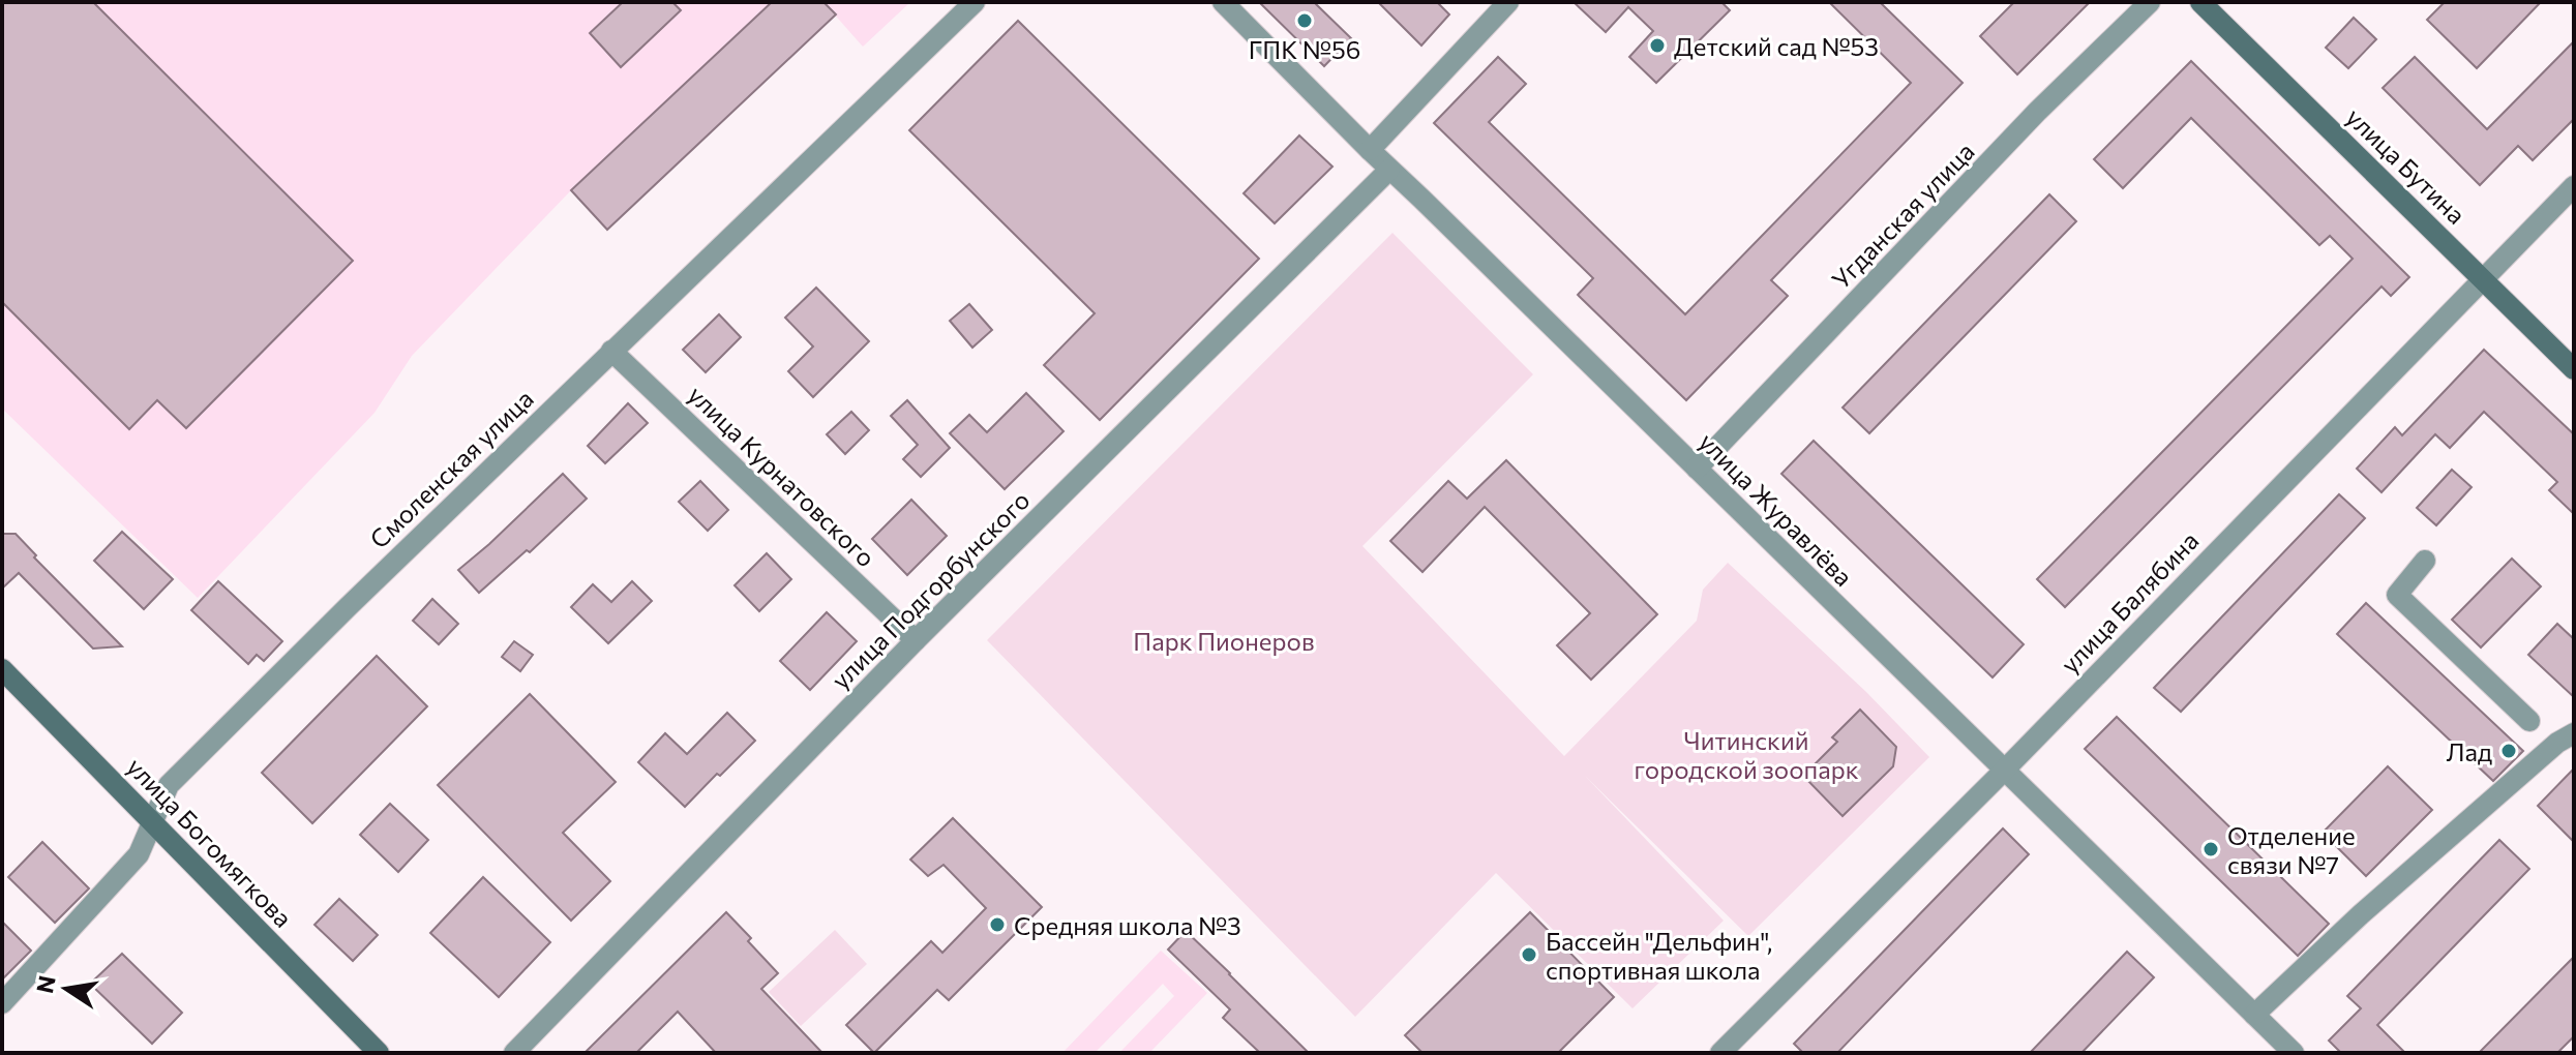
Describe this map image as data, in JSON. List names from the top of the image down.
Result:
{
  "streets": {
    "main road": ["улица Бутина", "улица Богомягкова"],
    "street": [
      "Угданская улица",
      "Смоленская улица",
      "улица Курнатовского",
      "улица Журавлёва",
      "улица Подгорбунского",
      "улица Балябина"
    ]
  },
  "crossings": [
    ["улица Бутина", "улица Балябина"],
    ["Угданская улица", "улица Журавлёва"],
    ["Смоленская улица", "улица Курнатовского"],
    ["Смоленская улица", "улица Богомягкова"],
    ["улица Курнатовского", "улица Подгорбунского"],
    ["улица Журавлёва", "улица Подгорбунского"],
    ["улица Журавлёва", "улица Балябина"]
  ],
  "parks": ["Парк Пионеров", "Читинский городской зоопарк"],
  "places": [
    "ГПК №56",
    "Детский сад №53",
    "Лад",
    "Отделение связи №7",
    "Средняя школа №3",
    "Бассейн \"Дельфин\", спортивная школа"
  ],
  "north": "left"
}
